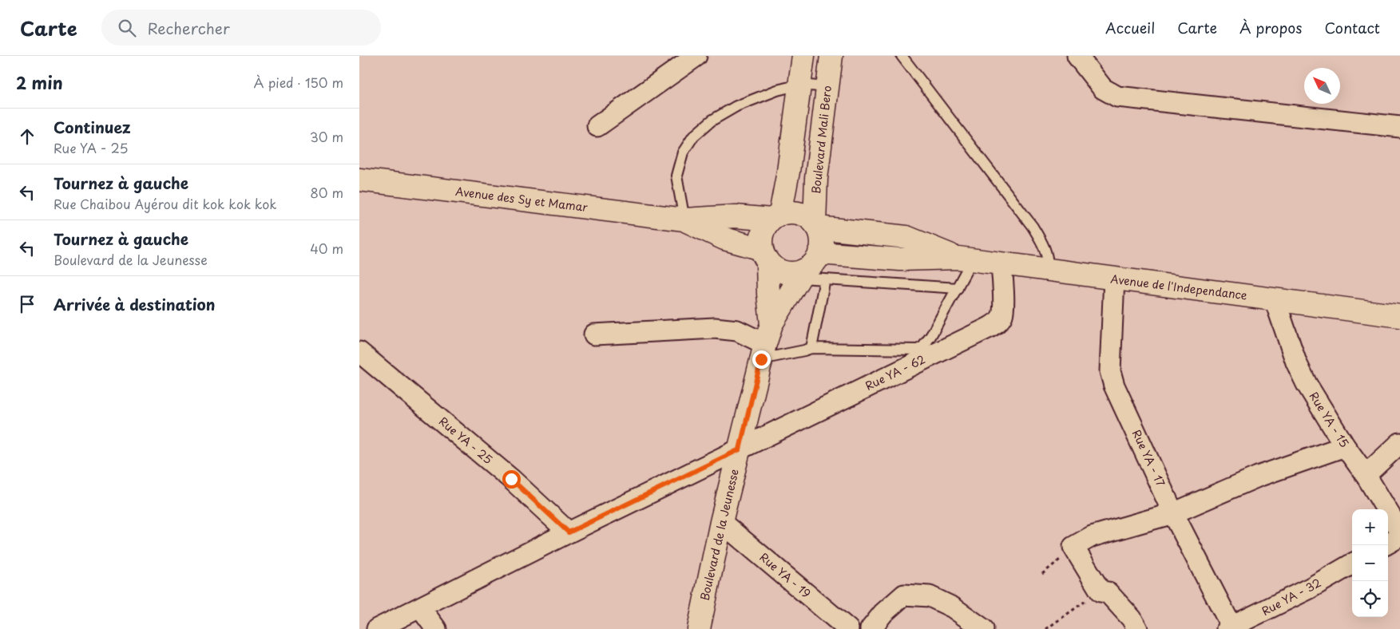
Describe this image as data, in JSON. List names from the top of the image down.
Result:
{
  "streets": {
    "main road": [
      "Boulevard Mali Bero",
      "Avenue des Sy et Mamar",
      "Avenue de l'Independance",
      "Boulevard de la Jeunesse"
    ],
    "street": [
      "Rue YA - 62",
      "Rue YA - 15",
      "Rue YA - 25",
      "Rue YA - 17",
      "Rue YA - 19",
      "Rue YA - 32"
    ]
  },
  "crossings": [
    ["Boulevard Mali Bero", "Avenue des Sy et Mamar"],
    ["Boulevard Mali Bero", "Avenue de l'Independance"],
    ["Avenue des Sy et Mamar", "Avenue de l'Independance"],
    ["Avenue de l'Independance", "Rue YA - 62"],
    ["Avenue de l'Independance", "Rue YA - 15"],
    ["Avenue de l'Independance", "Rue YA - 17"],
    ["Rue YA - 62", "Rue YA - 25"],
    ["Rue YA - 62", "Boulevard de la Jeunesse"],
    ["Rue YA - 17", "Rue YA - 32"],
    ["Boulevard de la Jeunesse", "Rue YA - 19"]
  ],
  "north": "top left",
  "page": {
    "header": "Carte",
    "search": "Rechercher",
    "nav": [
      "Accueil",
      "Carte",
      "À propos",
      "Contact"
    ],
    "heading": ["2 min", "À pied · 150 m"],
    "list": [
      ["Continuez", "Rue YA - 25", "30 m"],
      ["Tournez à gauche", "Rue Chaibou Ayérou dit kok kok kok", "80 m"],
      ["Tournez à gauche", "Boulevard de la Jeunesse", "40 m"],
      "Arrivée à destination"
    ],
    "map_buttons": ["+", "−"]
  }
}
